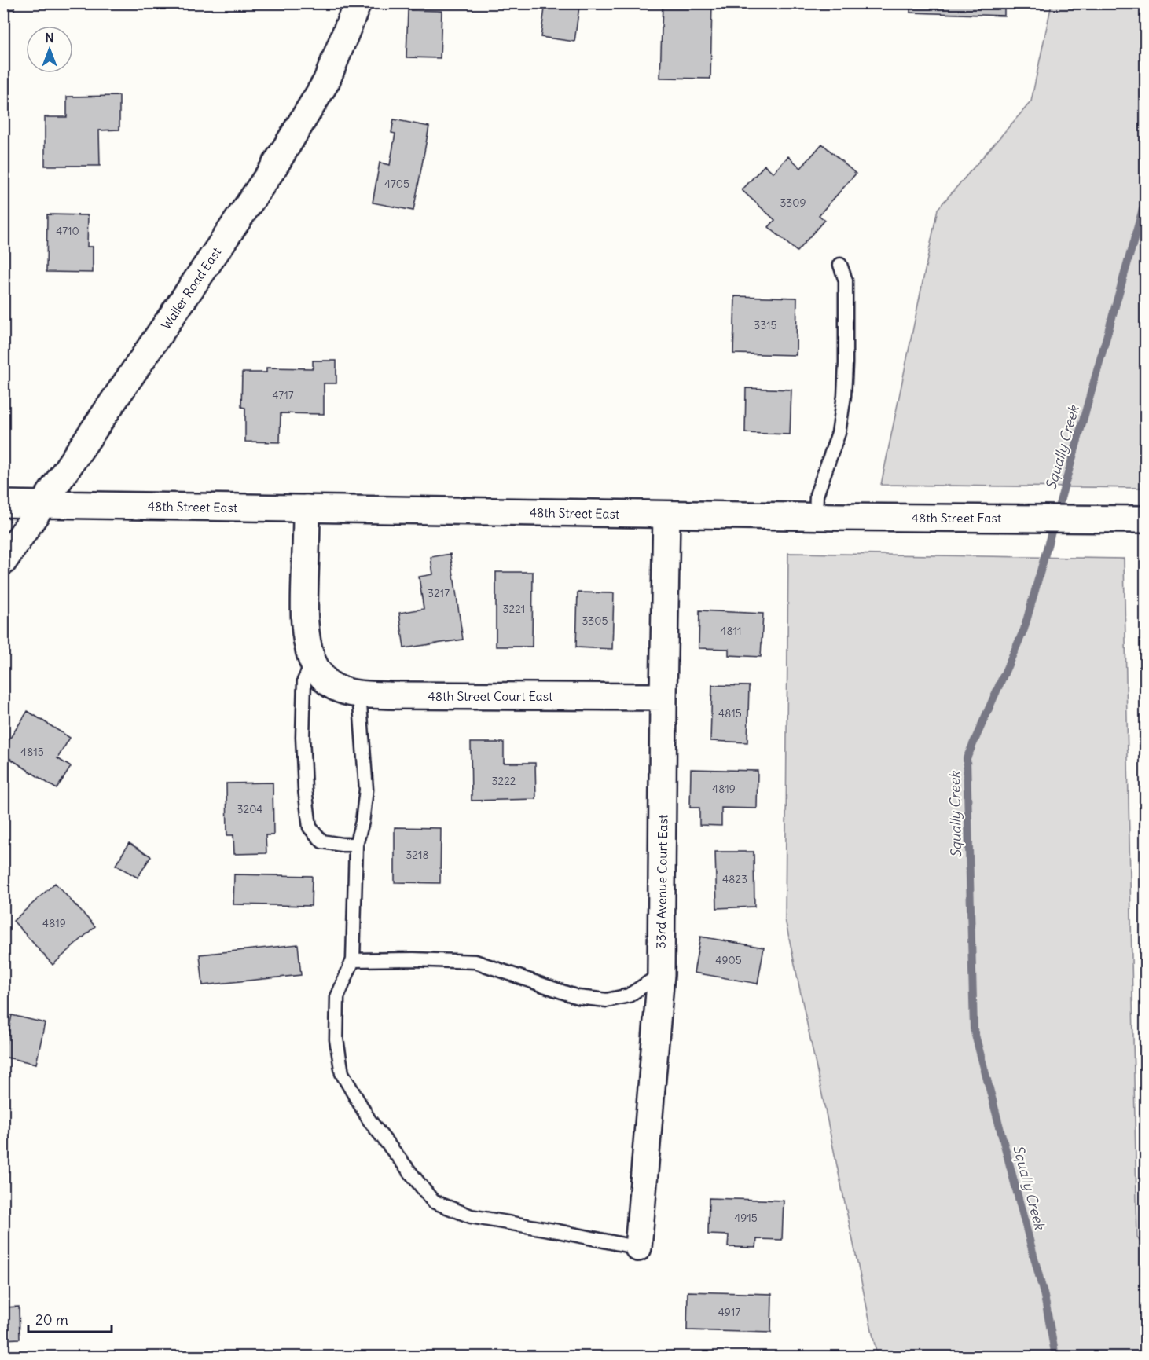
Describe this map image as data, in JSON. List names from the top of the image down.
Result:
{
  "streets": {
    "street": [
      "Waller Road East",
      "48th Street East",
      "48th Street Court East",
      "33rd Avenue Court East"
    ]
  },
  "crossings": [
    ["Waller Road East", "48th Street East"],
    ["48th Street East", "33rd Avenue Court East"],
    ["48th Street Court East", "33rd Avenue Court East"]
  ],
  "water": ["Squally Creek"],
  "house_numbers": [
    "4705",
    "3309",
    "4710",
    "3315",
    "4717",
    "3217",
    "3221",
    "3305",
    "4811",
    "4815",
    "4815",
    "3222",
    "4819",
    "3204",
    "3218",
    "4823",
    "4819",
    "4905",
    "4915",
    "4917"
  ],
  "scale_bar": "20 m",
  "north": "top"
}
